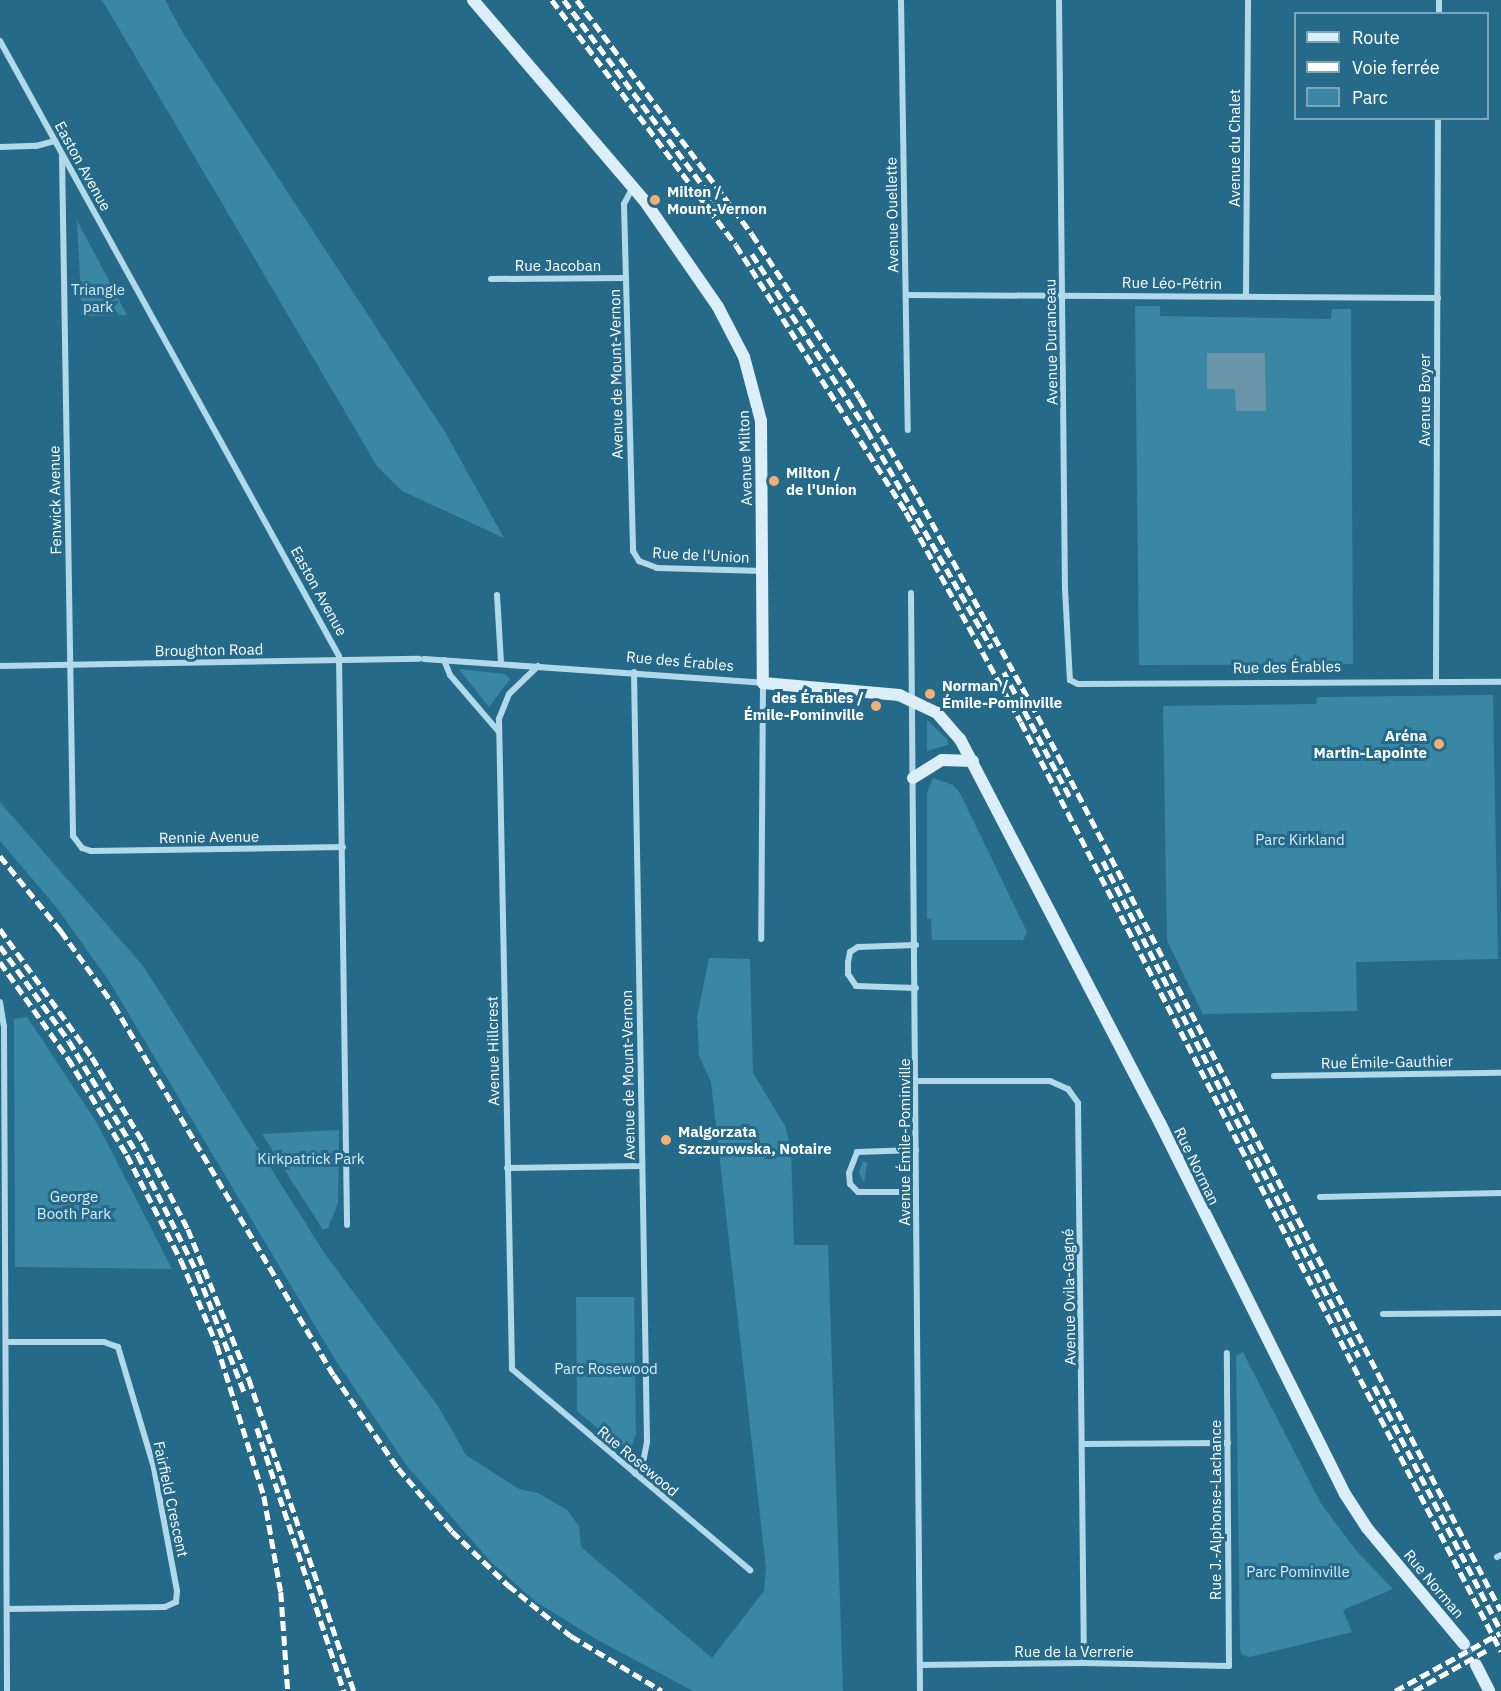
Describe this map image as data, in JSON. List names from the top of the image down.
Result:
{
  "streets": {
    "street": [
      "Avenue du Chalet",
      "Easton Avenue",
      "Avenue Ouellette",
      "Rue Jacoban",
      "Rue Léo-Pétrin",
      "Avenue Duranceau",
      "Avenue de Mount-Vernon",
      "Avenue Boyer",
      "Avenue Milton",
      "Fenwick Avenue",
      "Rue de l'Union",
      "Broughton Road",
      "Rue des Érables",
      "Rennie Avenue",
      "Avenue Hillcrest",
      "Rue Émile-Gauthier",
      "Avenue Émile-Pominville",
      "Rue Norman",
      "Avenue Ovila-Gagné",
      "Rue Rosewood",
      "Fairfield Crescent",
      "Rue J.-Alphonse-Lachance",
      "Rue de la Verrerie"
    ]
  },
  "crossings": [
    ["Avenue du Chalet", "Rue Léo-Pétrin"],
    ["Easton Avenue", "Fenwick Avenue"],
    ["Easton Avenue", "Broughton Road"],
    ["Easton Avenue", "Rennie Avenue"],
    ["Avenue Ouellette", "Rue Léo-Pétrin"],
    ["Rue Jacoban", "Avenue de Mount-Vernon"],
    ["Rue Léo-Pétrin", "Avenue Duranceau"],
    ["Rue Léo-Pétrin", "Avenue Boyer"],
    ["Avenue Duranceau", "Rue des Érables"],
    ["Avenue de Mount-Vernon", "Avenue Milton"],
    ["Avenue de Mount-Vernon", "Rue de l'Union"],
    ["Avenue de Mount-Vernon", "Rue des Érables"],
    ["Avenue de Mount-Vernon", "Rue Rosewood"],
    ["Avenue Boyer", "Rue des Érables"],
    ["Avenue Milton", "Rue de l'Union"],
    ["Avenue Milton", "Rue des Érables"],
    ["Fenwick Avenue", "Broughton Road"],
    ["Fenwick Avenue", "Rennie Avenue"],
    ["Broughton Road", "Rue des Érables"],
    ["Rue des Érables", "Avenue Hillcrest"],
    ["Rue des Érables", "Avenue Émile-Pominville"],
    ["Rue des Érables", "Rue Norman"],
    ["Avenue Hillcrest", "Rue Rosewood"],
    ["Avenue Émile-Pominville", "Rue Norman"],
    ["Avenue Émile-Pominville", "Avenue Ovila-Gagné"],
    ["Avenue Émile-Pominville", "Rue de la Verrerie"],
    ["Avenue Ovila-Gagné", "Rue de la Verrerie"],
    ["Rue J.-Alphonse-Lachance", "Rue de la Verrerie"]
  ],
  "parks": [
    "Triangle park",
    "Parc Kirkland",
    "Kirkpatrick Park",
    "George Booth Park",
    "Parc Rosewood",
    "Parc Pominville"
  ],
  "places": [
    "Milton / Mount-Vernon",
    "Milton / de l'Union",
    "Norman / Émile-Pominville",
    "des Érables / Émile-Pominville",
    "Aréna Martin-Lapointe",
    "Malgorzata Szczurowska, Notaire"
  ],
  "legend": ["Route", "Voie ferrée", "Parc"]
}
